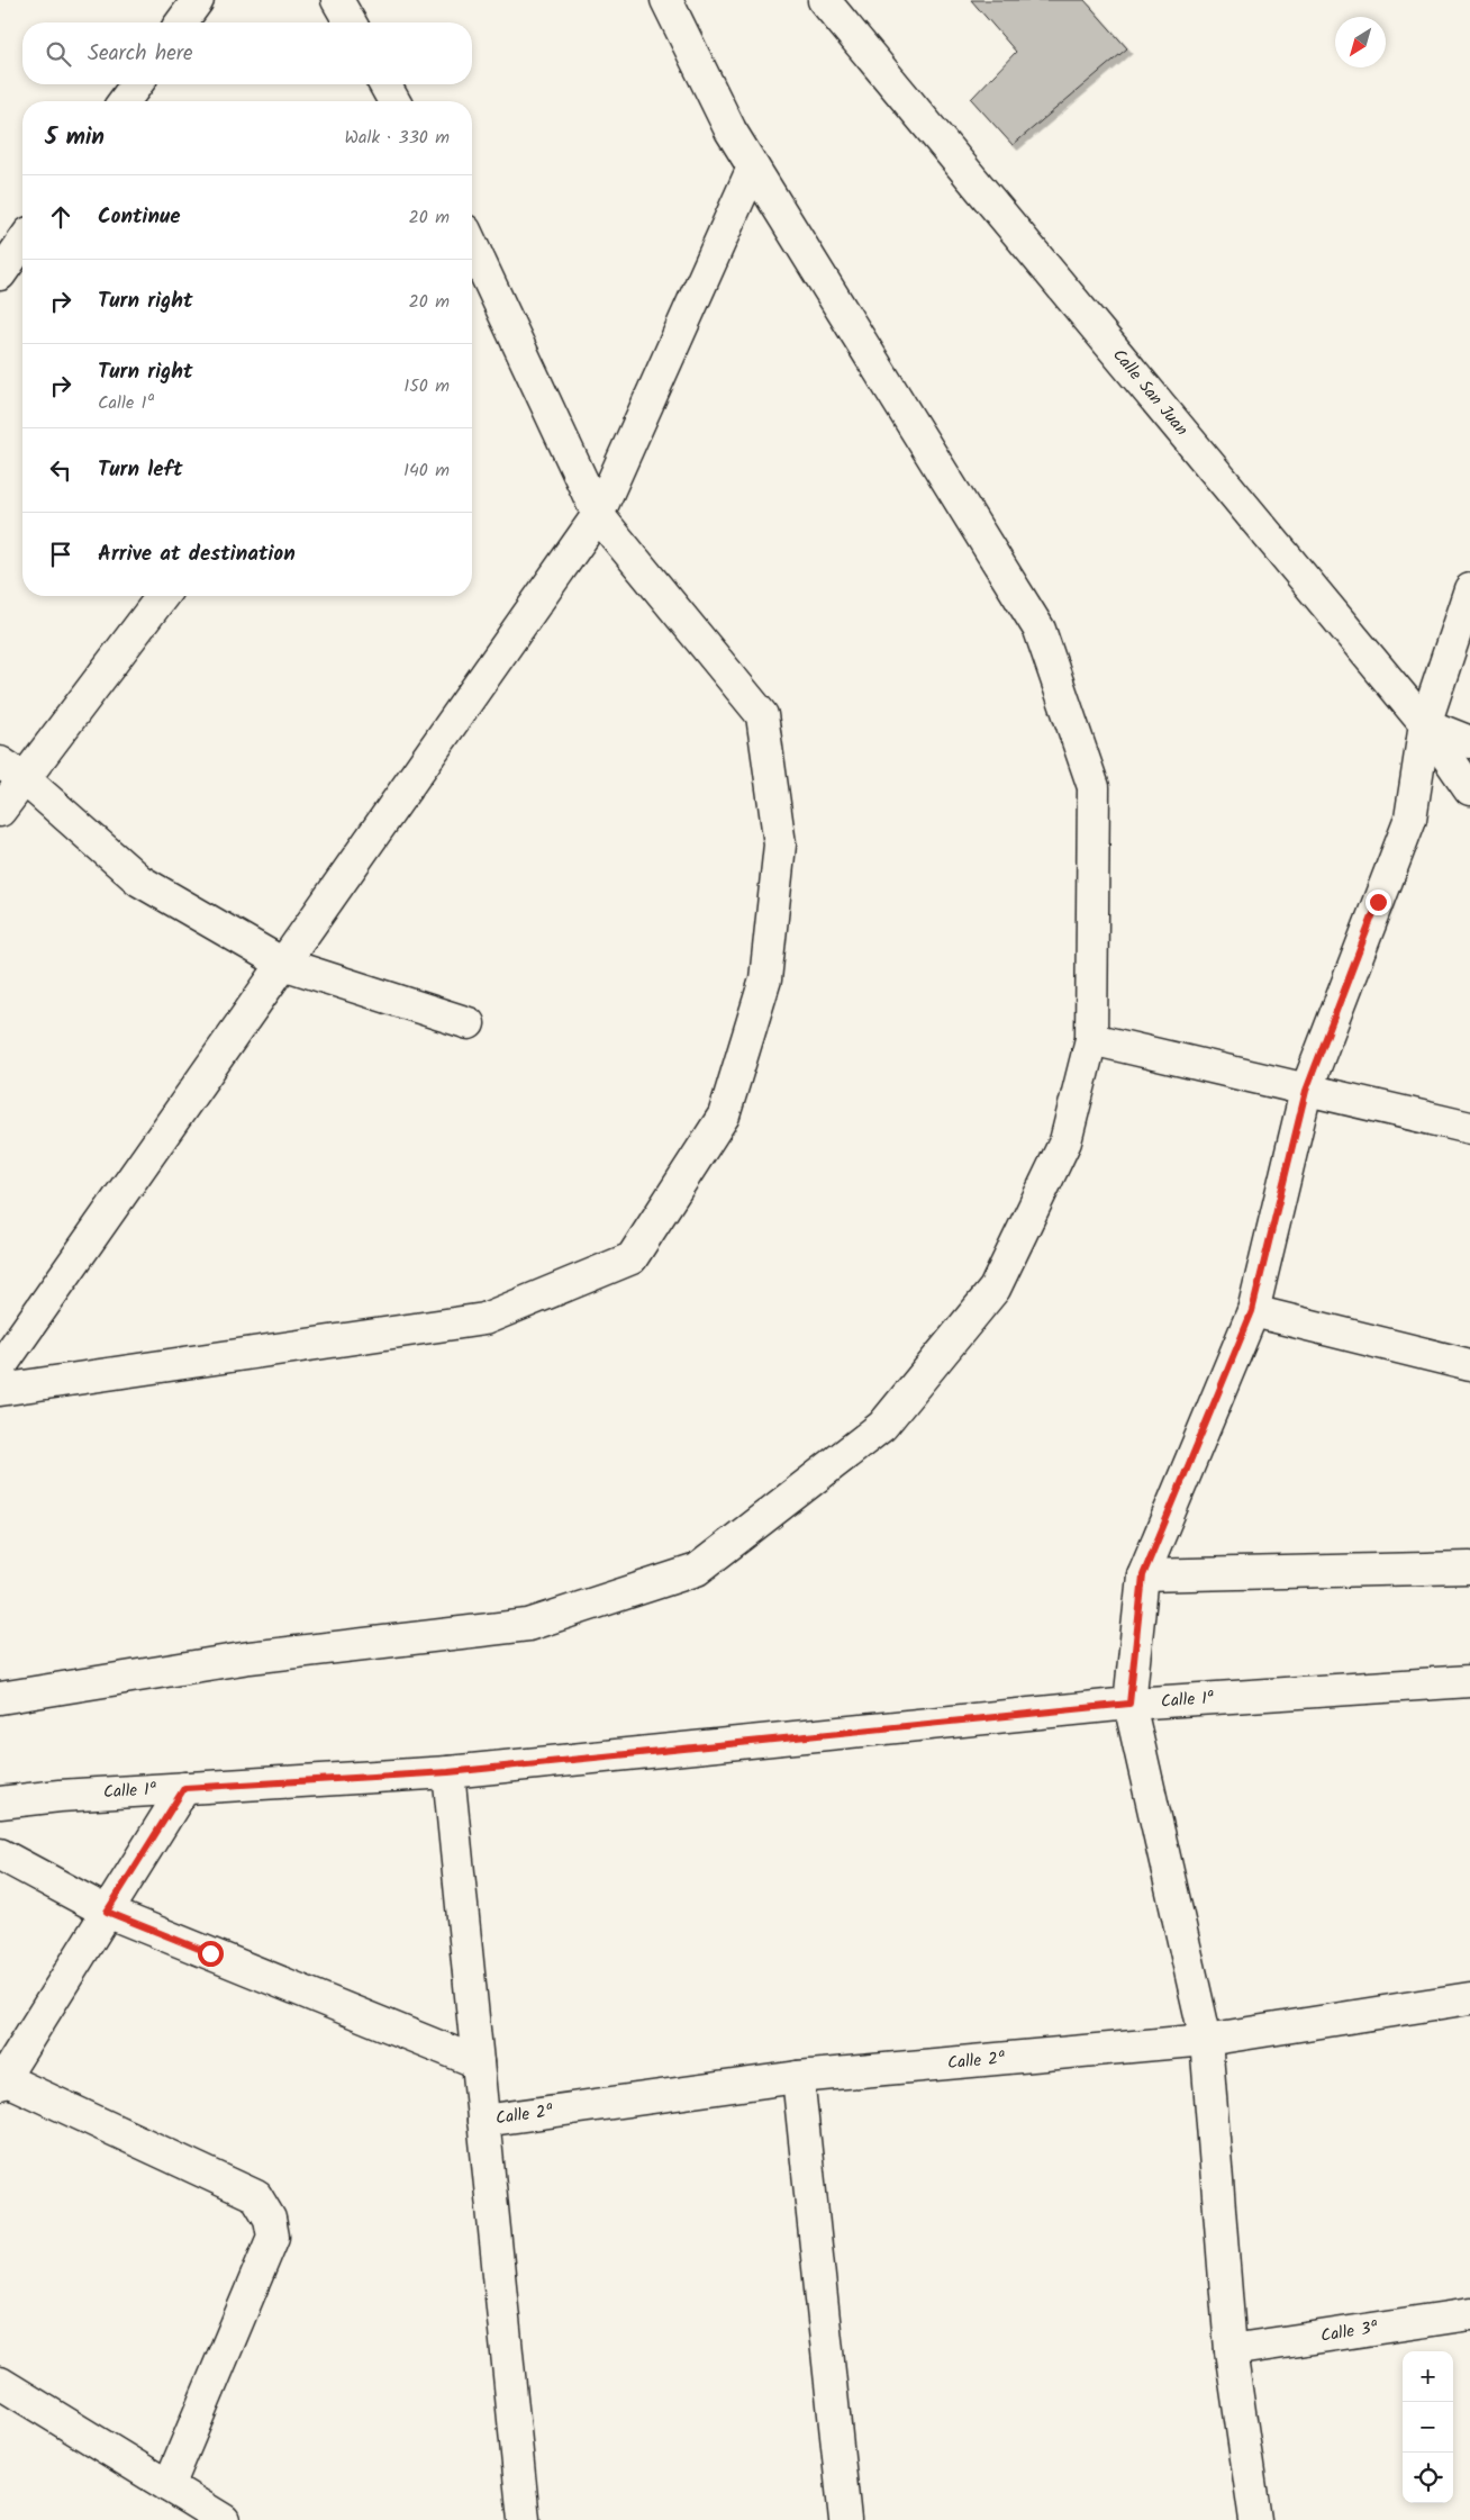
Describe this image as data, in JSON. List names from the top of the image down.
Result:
{
  "streets": {
    "street": [
      "Calle San Juan",
      "Calle 1ª",
      "Calle 2ª",
      "Calle 3ª"
    ]
  },
  "north": "bottom left",
  "page": {
    "search": "Search here",
    "heading": ["5 min", "Walk · 330 m"],
    "list": [
      ["Continue", "20 m"],
      ["Turn right", "20 m"],
      ["Turn right", "Calle 1ª", "150 m"],
      ["Turn left", "140 m"],
      "Arrive at destination"
    ],
    "map_buttons": ["+", "−"]
  }
}
